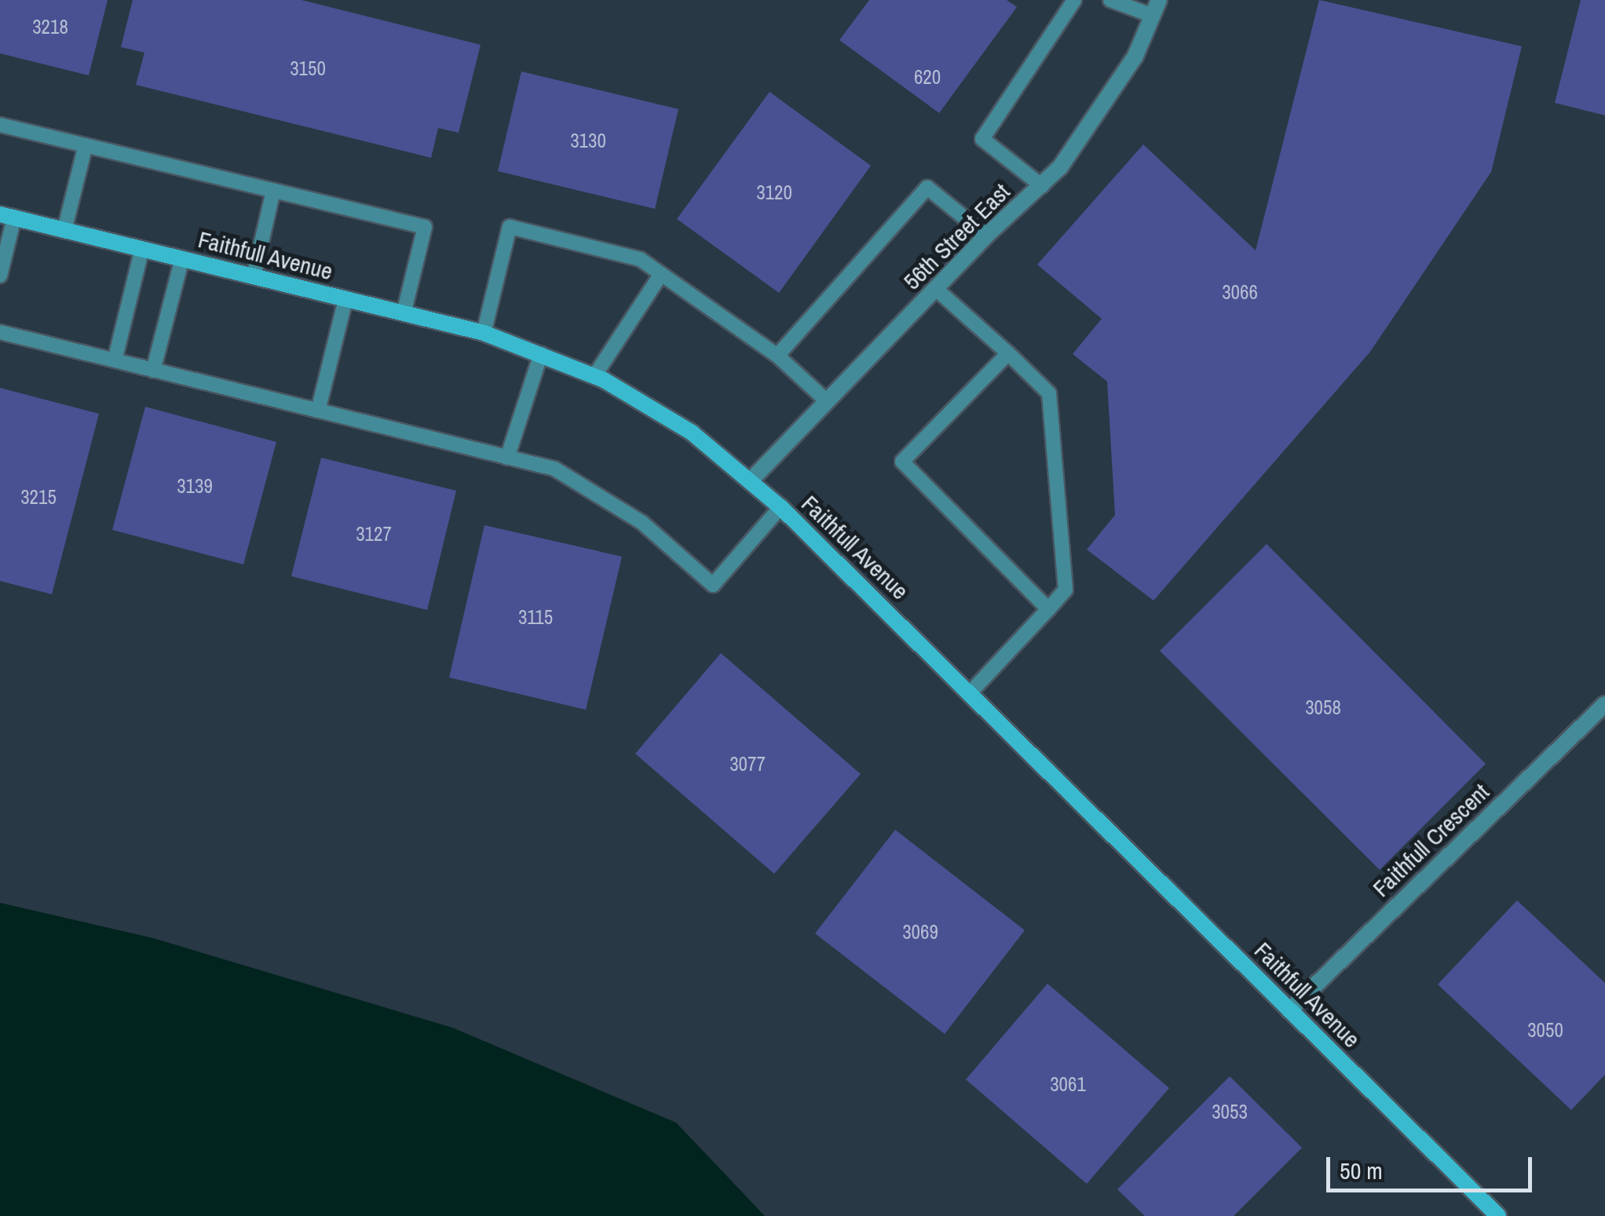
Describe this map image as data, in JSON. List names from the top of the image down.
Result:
{
  "streets": {
    "street": ["56th Street East", "Faithfull Avenue", "Faithfull Crescent"]
  },
  "crossings": [
    ["56th Street East", "Faithfull Avenue"],
    ["Faithfull Avenue", "Faithfull Crescent"]
  ],
  "house_numbers": [
    "3218",
    "3150",
    "620",
    "3130",
    "3120",
    "3066",
    "3139",
    "3215",
    "3127",
    "3115",
    "3058",
    "3077",
    "3069",
    "3050",
    "3061",
    "3053"
  ],
  "scale_bar": "50 m"
}
